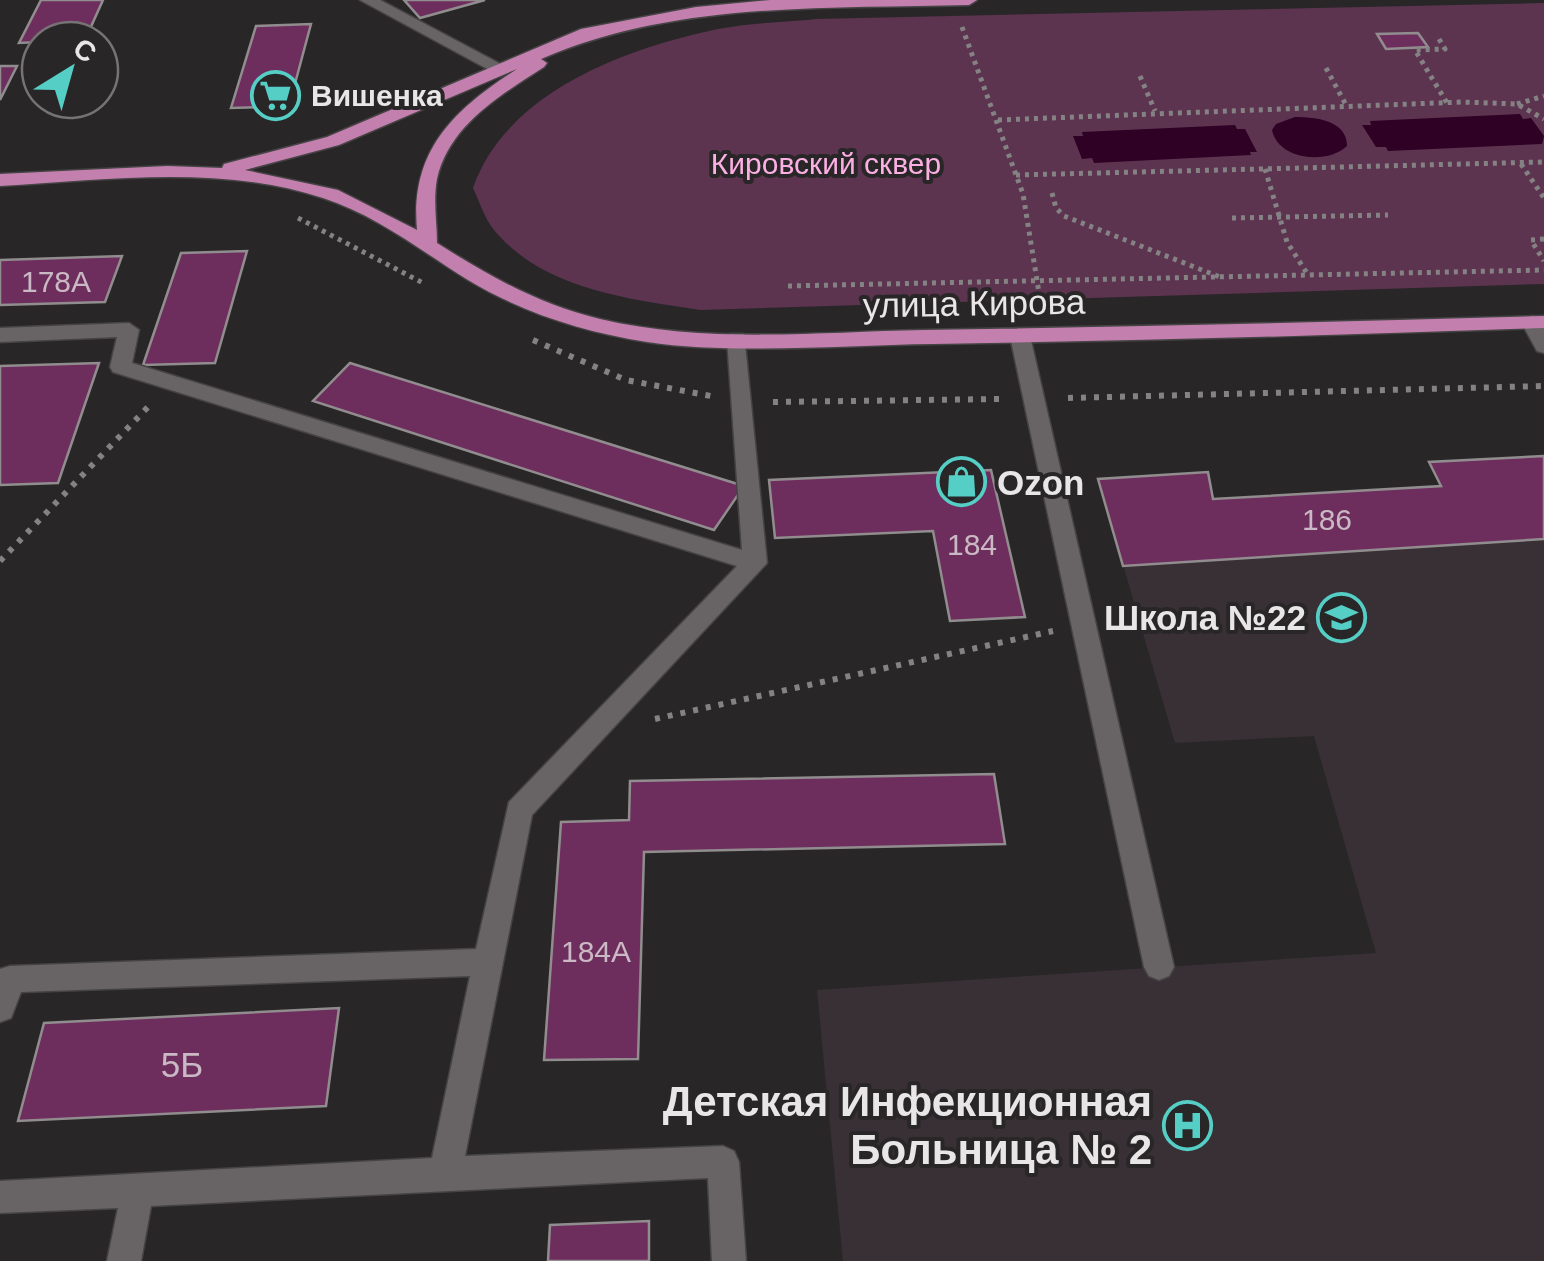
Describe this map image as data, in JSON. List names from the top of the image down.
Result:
{
  "streets": {
    "main road": ["улица Кирова"]
  },
  "parks": ["Кировский сквер"],
  "places": {
    "supermarket": ["Вишенка"],
    "shop": ["Ozon"],
    "school or university": ["Школа №22"],
    "hospital": ["Детская Инфекционная Больница № 2"]
  },
  "house_numbers": [
    "178А",
    "186",
    "184",
    "184А",
    "5Б"
  ],
  "north": "top right"
}
